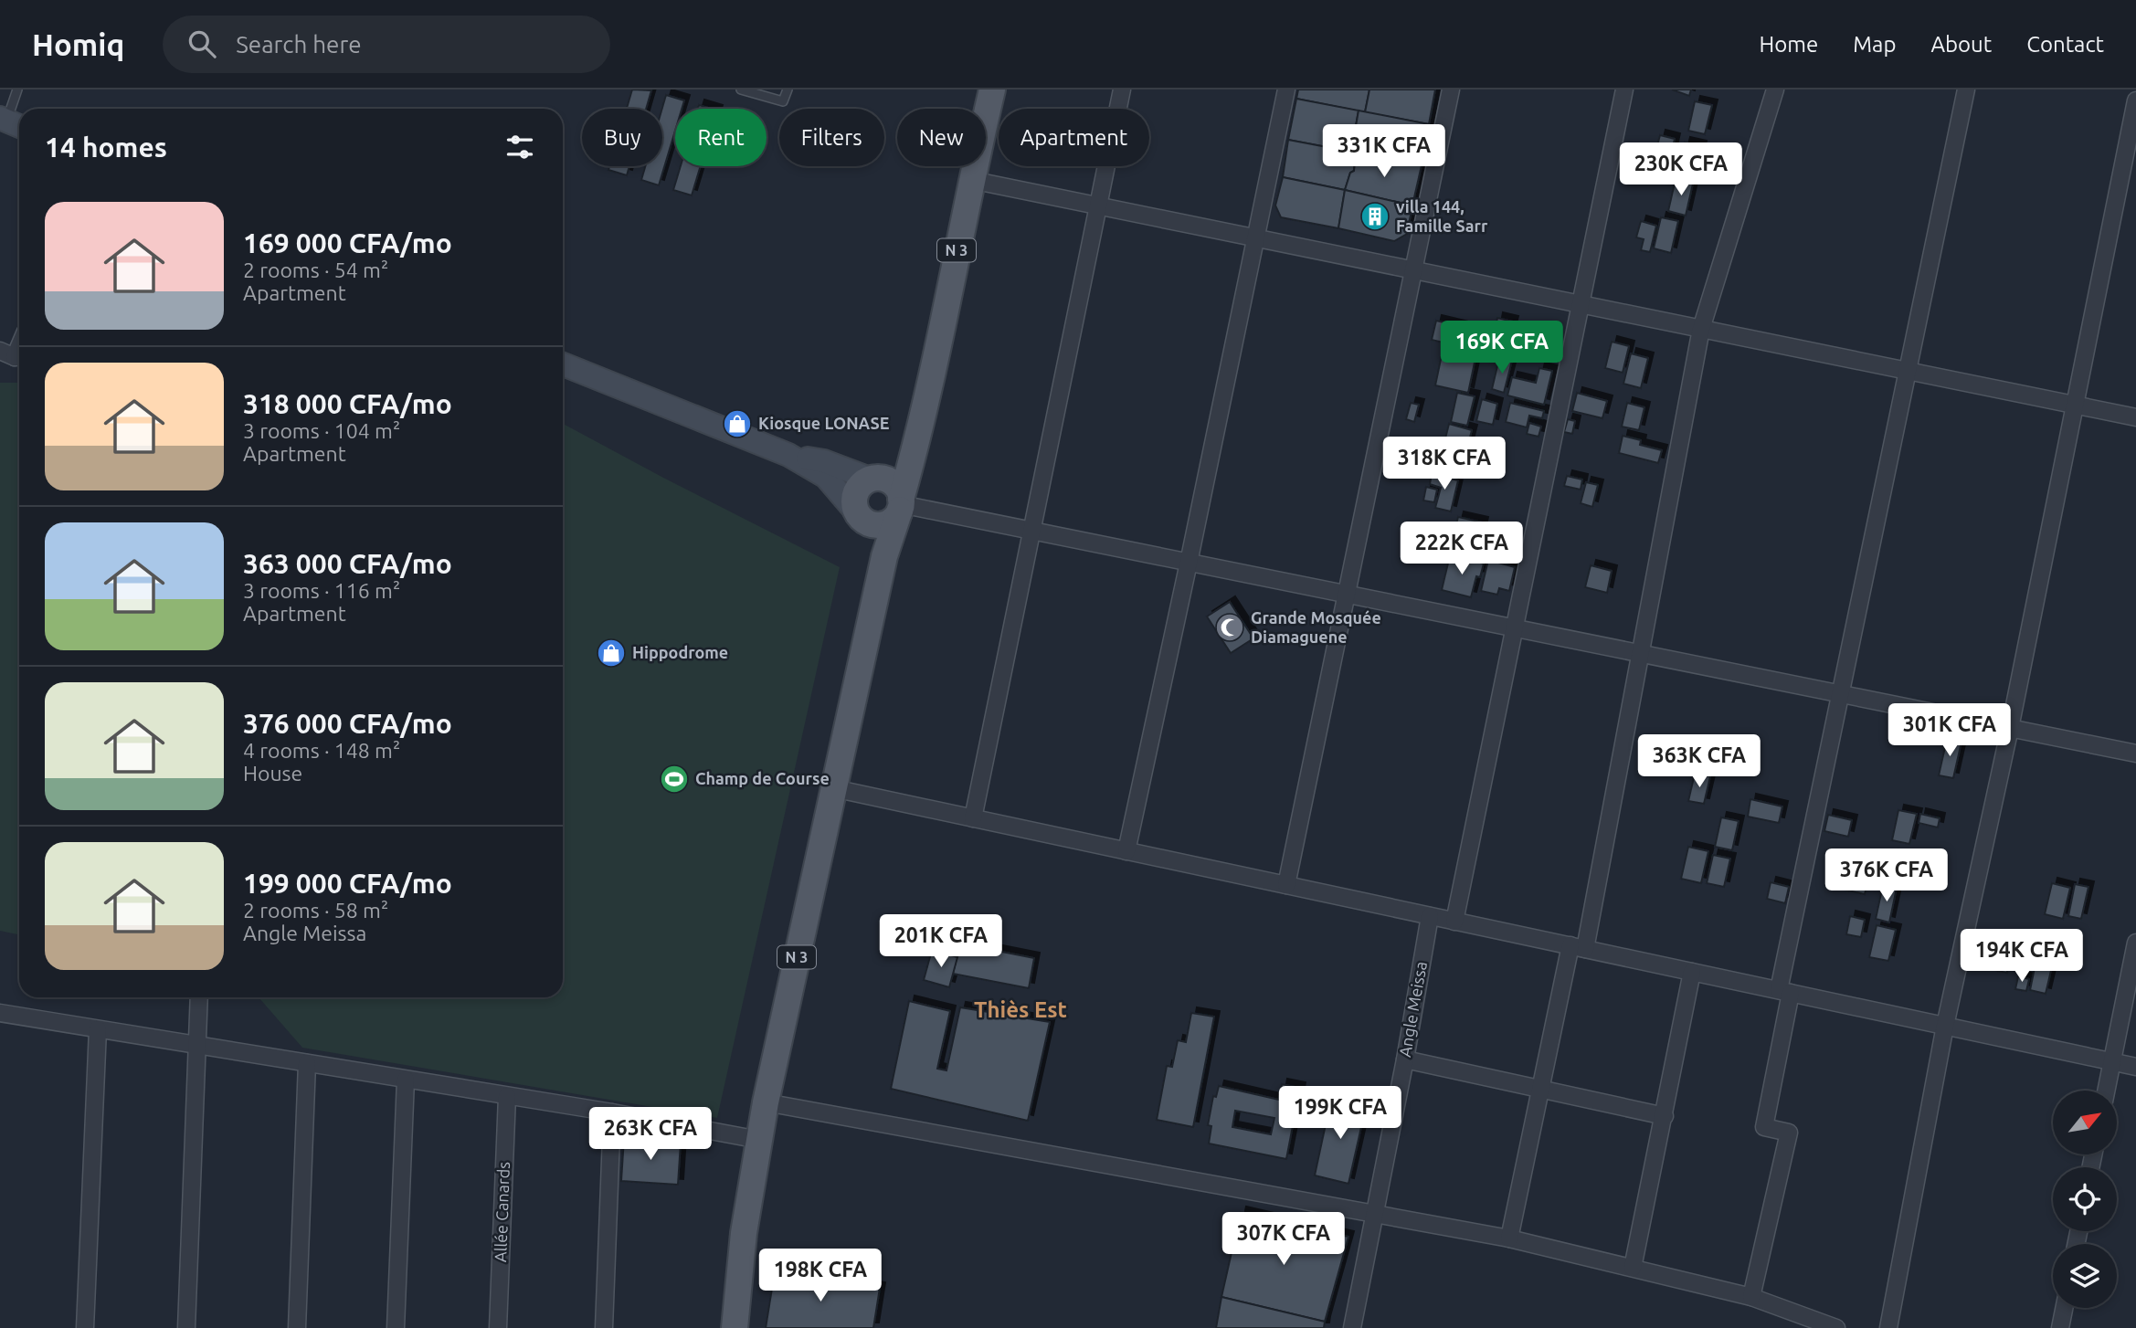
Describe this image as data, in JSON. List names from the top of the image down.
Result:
{
  "streets": {
    "main road": ["N 3"],
    "street": ["Angle Meissa", "Allée Canards"]
  },
  "districts": ["Thiès Est"],
  "places": {
    "building": ["villa 144, Famille Sarr"],
    "shop": ["Kiosque LONASE", "Hippodrome"],
    "mosque": ["Grande Mosquée Diamaguene"],
    "sports": ["Champ de Course"]
  },
  "north": "top right",
  "page": {
    "header": "Homiq",
    "search": "Search here",
    "nav": [
      "Home",
      "Map",
      "About",
      "Contact"
    ],
    "chip": [
      "Buy",
      "Rent",
      "Filters",
      "New",
      "Apartment"
    ],
    "heading": "14 homes",
    "price": [
      "331K CFA",
      "230K CFA",
      "169K CFA",
      "318K CFA",
      "222K CFA",
      "301K CFA",
      "363K CFA",
      "376K CFA",
      "201K CFA",
      "194K CFA",
      "199K CFA",
      "263K CFA",
      "307K CFA",
      "198K CFA"
    ],
    "list": [
      {
        "name": "169 000 CFA/mo",
        "note": "2 rooms · 54 m² · Apartment"
      },
      {
        "name": "318 000 CFA/mo",
        "note": "3 rooms · 104 m² · Apartment"
      },
      {
        "name": "363 000 CFA/mo",
        "note": "3 rooms · 116 m² · Apartment"
      },
      {
        "name": "376 000 CFA/mo",
        "note": "4 rooms · 148 m² · House"
      },
      {
        "name": "199 000 CFA/mo",
        "note": "2 rooms · 58 m² · Angle Meissa"
      }
    ]
  }
}
